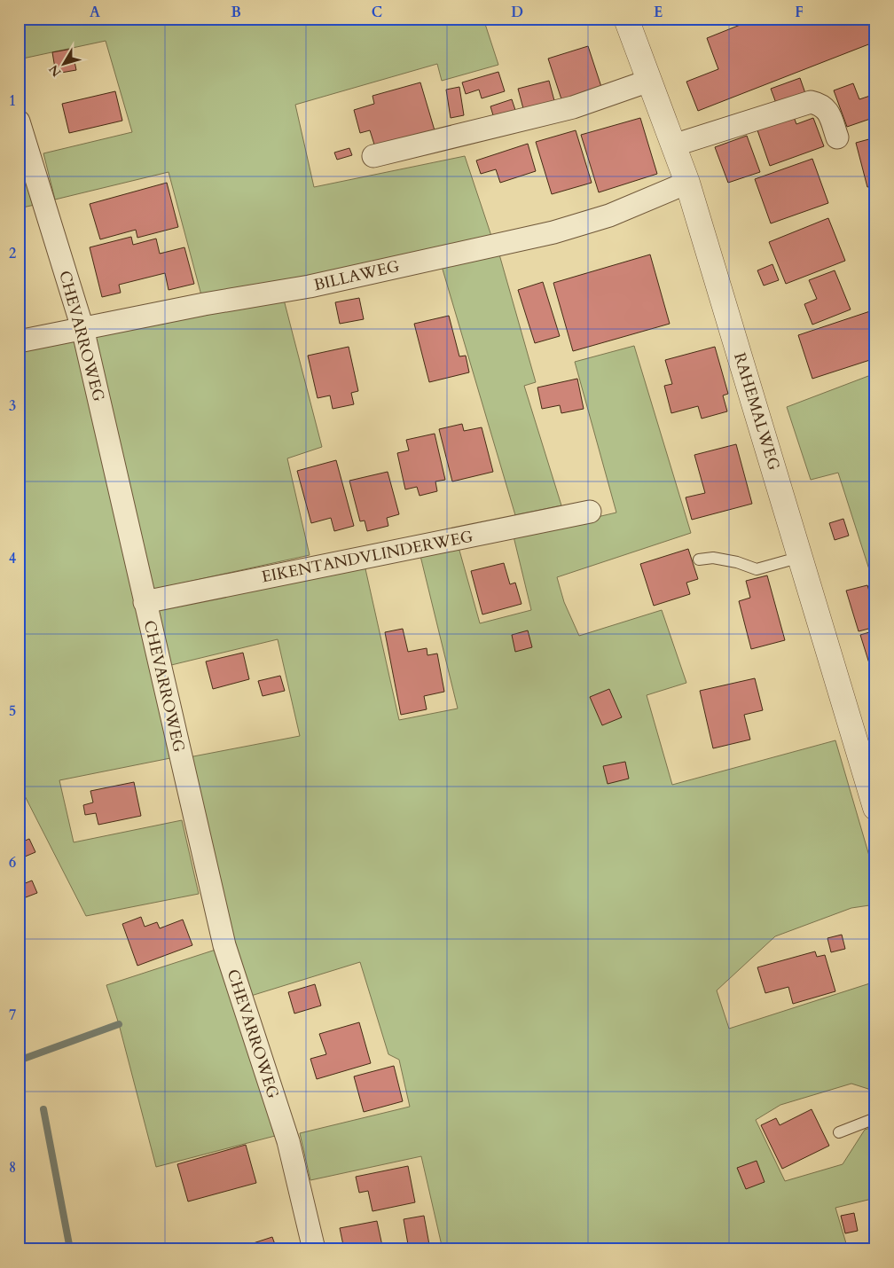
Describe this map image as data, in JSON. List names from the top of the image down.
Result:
{
  "streets": {
    "street": [
      "BILLAWEG",
      "CHEVARROWEG",
      "RAHEMALWEG",
      "EIKENTANDVLINDERWEG"
    ]
  },
  "crossings": [
    ["BILLAWEG", "CHEVARROWEG"],
    ["BILLAWEG", "RAHEMALWEG"],
    ["CHEVARROWEG", "EIKENTANDVLINDERWEG"]
  ],
  "north": "bottom left",
  "grid": {
    "columns": [
      "A",
      "B",
      "C",
      "D",
      "E",
      "F"
    ],
    "rows": [
      "1",
      "2",
      "3",
      "4",
      "5",
      "6",
      "7",
      "8"
    ]
  }
}
